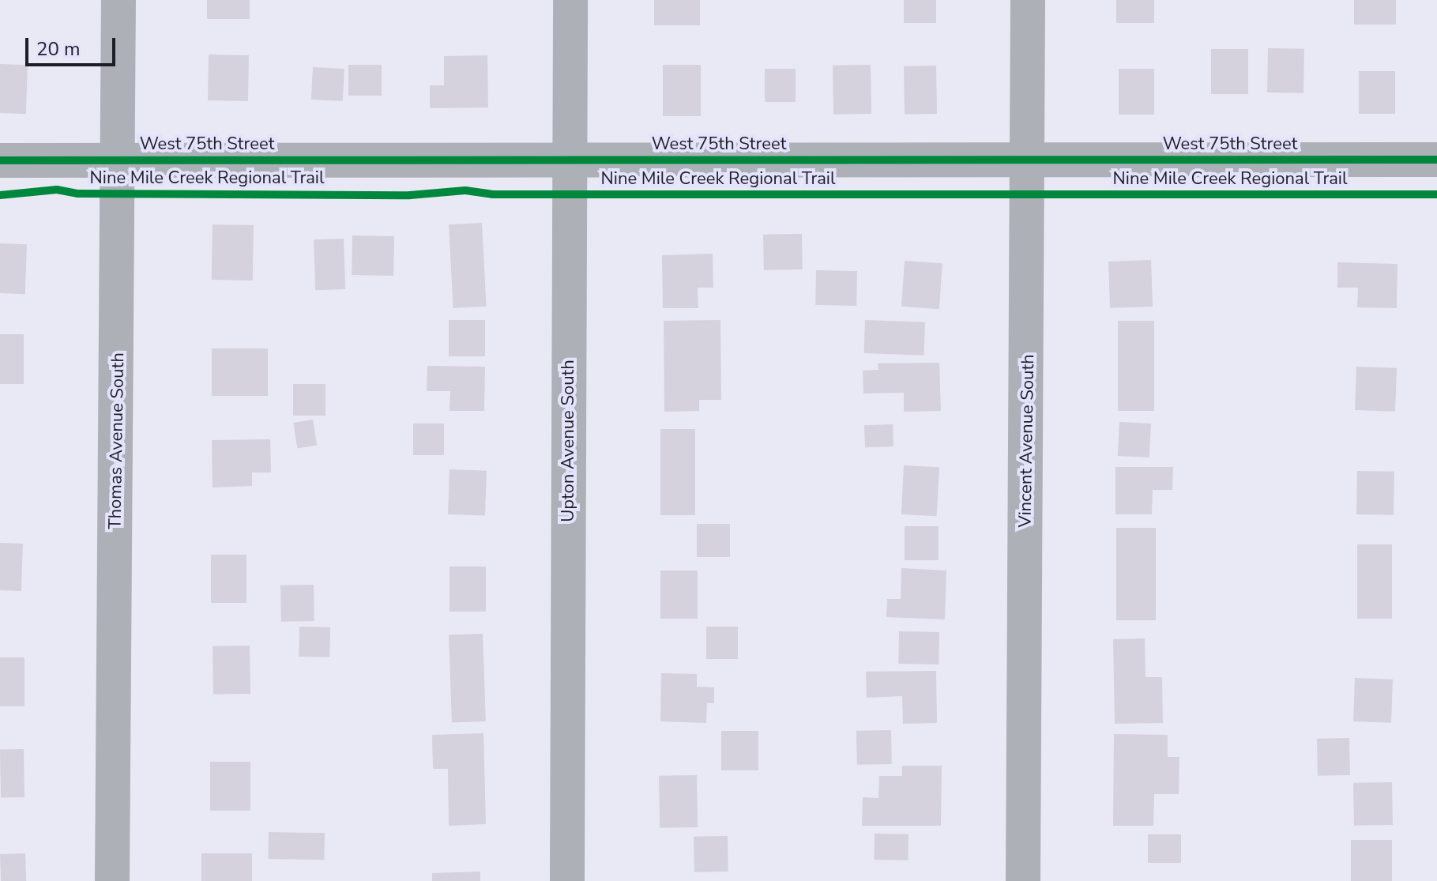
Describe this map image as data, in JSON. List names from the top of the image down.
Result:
{
  "streets": {
    "street": [
      "West 75th Street",
      "Thomas Avenue South",
      "Upton Avenue South",
      "Vincent Avenue South"
    ],
    "cycle path": ["Nine Mile Creek Regional Trail"]
  },
  "crossings": [
    ["West 75th Street", "Thomas Avenue South"],
    ["West 75th Street", "Upton Avenue South"],
    ["West 75th Street", "Vincent Avenue South"]
  ],
  "scale_bar": "20 m"
}
